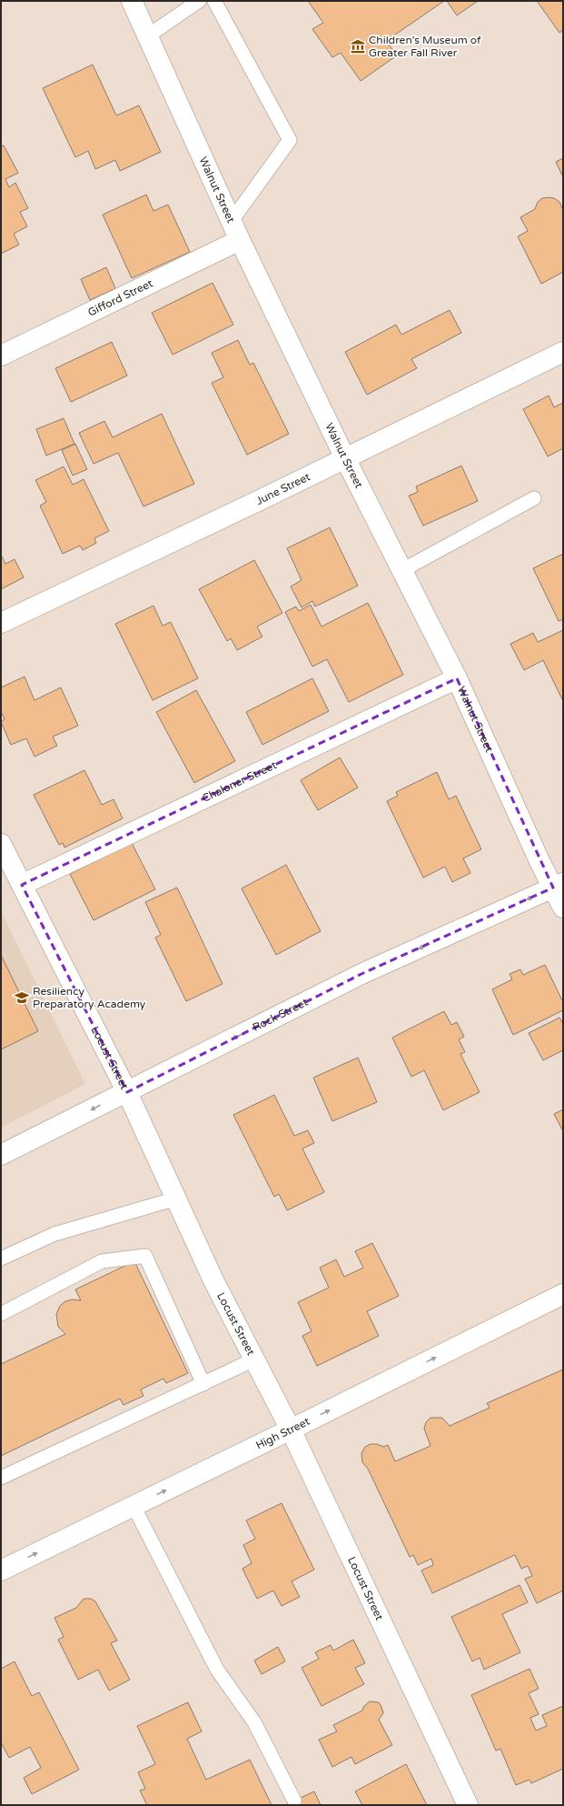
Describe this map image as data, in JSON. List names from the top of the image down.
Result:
{
  "streets": {
    "street": [
      "Walnut Street",
      "Gifford Street",
      "June Street",
      "Chaloner Street",
      "Rock Street",
      "Locust Street",
      "High Street"
    ]
  },
  "crossings": [
    ["Walnut Street", "Gifford Street"],
    ["Walnut Street", "June Street"],
    ["Walnut Street", "Chaloner Street"],
    ["Walnut Street", "Rock Street"],
    ["Chaloner Street", "Locust Street"],
    ["Rock Street", "Locust Street"],
    ["Locust Street", "High Street"]
  ],
  "one_way": ["Rock Street", "High Street"],
  "places": {
    "museum": ["Children’s Museum of Greater Fall River"],
    "school or university": ["Resiliency Preparatory Academy"]
  }
}
